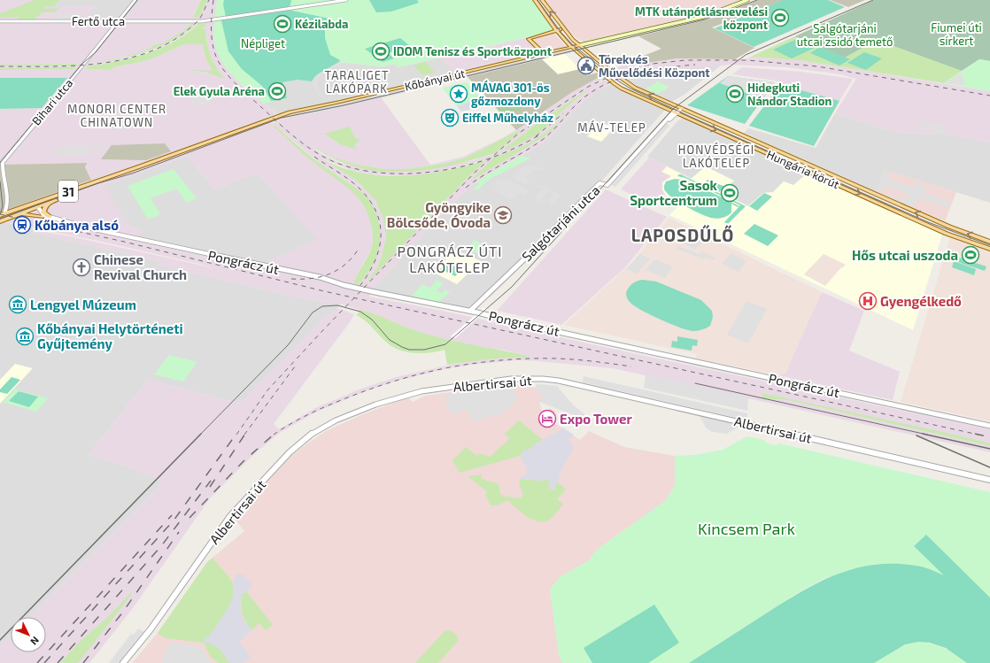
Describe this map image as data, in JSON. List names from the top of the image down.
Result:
{
  "streets": {
    "main road": ["Kőbányai út", "Hungária körút", "31"],
    "street": [
      "Fertő utca",
      "Bihari utca",
      "Salgótarjáni utca",
      "Pongrácz út",
      "Albertirsai út"
    ]
  },
  "crossings": [
    ["Fertő utca", "Bihari utca"],
    ["Kőbányai út", "Bihari utca"],
    ["Kőbányai út", "Hungária körút"],
    ["Kőbányai út", "Pongrácz út"],
    ["Hungária körút", "Salgótarjáni utca"],
    ["Salgótarjáni utca", "Pongrácz út"]
  ],
  "districts": [
    "TARALIGET LAKÓPARK",
    "MONORI CENTER CHINATOWN",
    "MÁV-TELEP",
    "HONVÉDSÉGI LAKÓTELEP",
    "LAPOSDŰLŐ",
    "PONGRÁCZ ÚTI LAKÓTELEP"
  ],
  "parks": [
    "Fiumei úti sírkert",
    "Salgótarjáni utcai zsidó temető",
    "Népliget",
    "Kincsem Park"
  ],
  "places": {
    "sports": [
      "MTK utánpótlásnevelési központ",
      "Kézilabda",
      "IDOM Tenisz és Sportközpont",
      "Elek Gyula Aréna",
      "Hidegkuti Nándor Stadion",
      "Sasok Sportcentrum",
      "Hős utcai uszoda"
    ],
    "public building": ["Törekvés Művelődési Központ"],
    "place": ["MÁVAG 301-ös gőzmozdony"],
    "theatre": ["Eiffel Műhelyház"],
    "school or university": ["Gyöngyike Bölcsőde, Óvoda"],
    "station": ["Kőbánya alsó"],
    "church": ["Chinese Revival Church"],
    "hospital": ["Gyengélkedő"],
    "museum": ["Lengyel Múzeum", "Kőbányai Helytörténeti Gyűjtemény"],
    "hotel": ["Expo Tower"]
  },
  "north": "bottom right"
}
